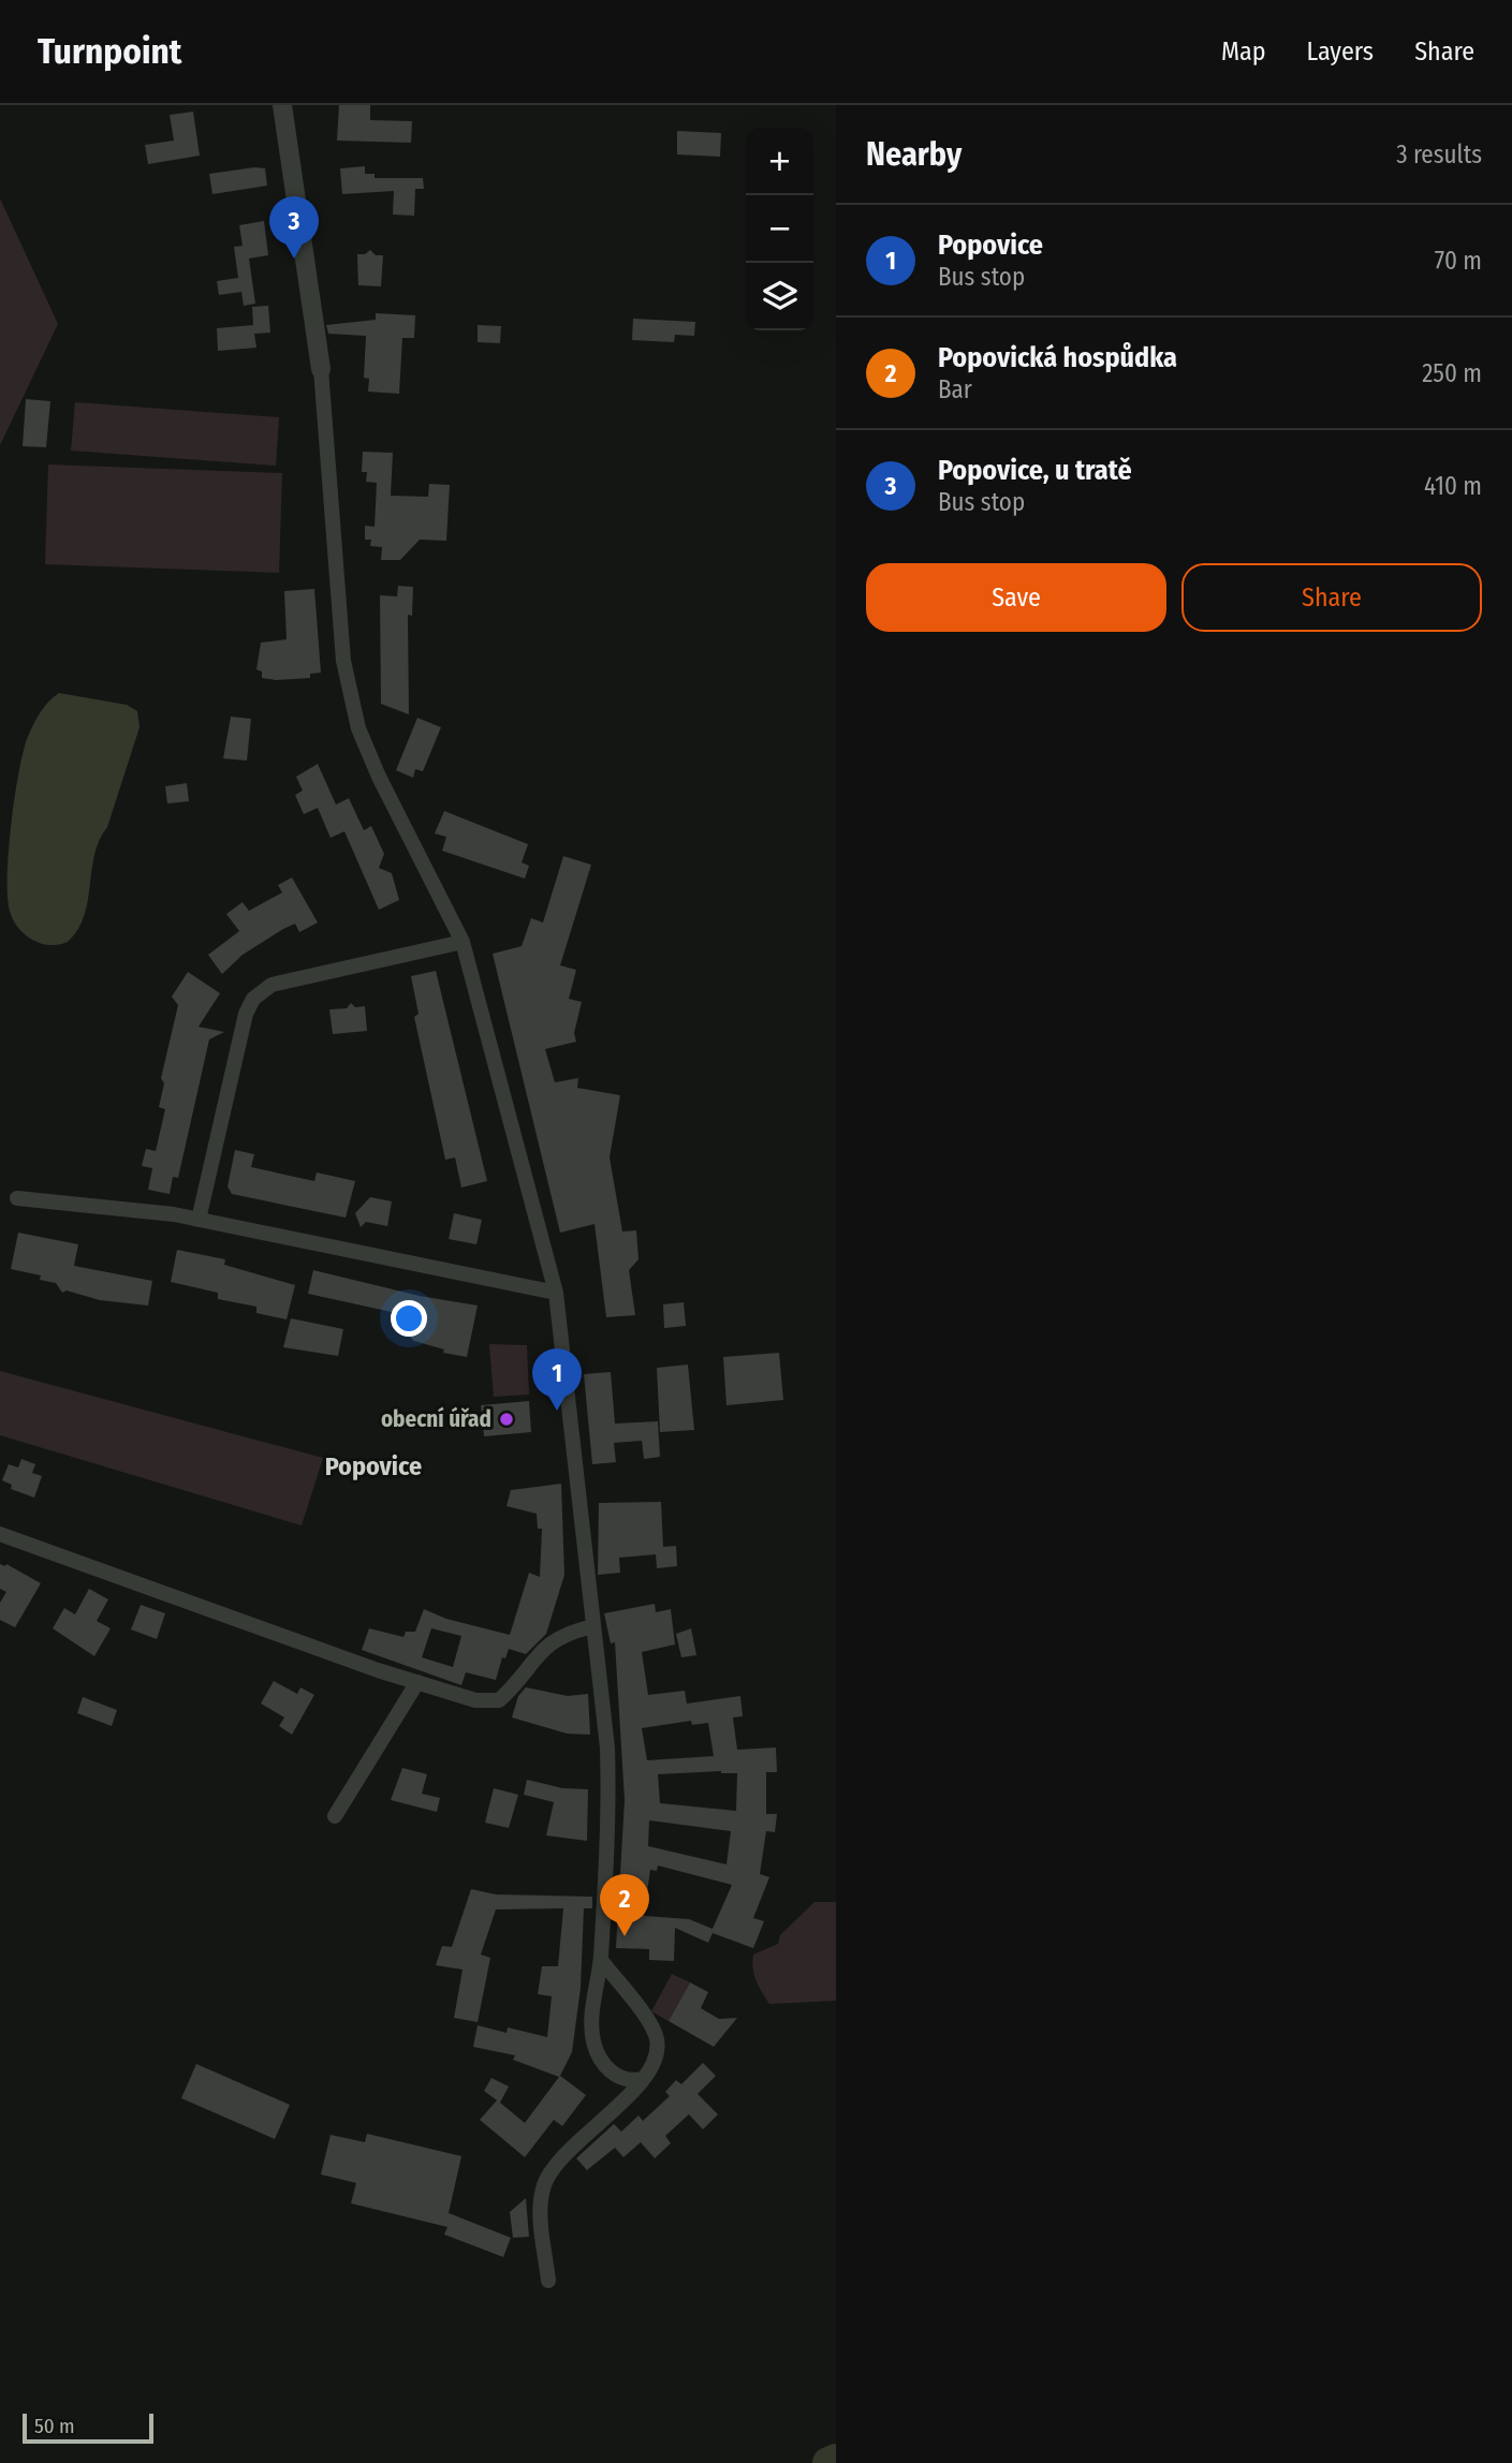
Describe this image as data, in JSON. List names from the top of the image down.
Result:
{
  "districts": ["Popovice"],
  "places": ["obecní úřad"],
  "scale_bar": "50 m",
  "page": {
    "header": "Turnpoint",
    "nav": ["Map", "Layers", "Share"],
    "heading": ["Nearby", "3 results"],
    "map_buttons": ["+", "−"],
    "pins": ["3", "1", "2"],
    "list": [
      {
        "mark": "1",
        "name": "Popovice",
        "note": "Bus stop",
        "value": "70 m"
      },
      {
        "mark": "2",
        "name": "Popovická hospůdka",
        "note": "Bar",
        "value": "250 m"
      },
      {
        "mark": "3",
        "name": "Popovice, u tratě",
        "note": "Bus stop",
        "value": "410 m"
      }
    ],
    "buttons": ["Save", "Share"],
    "scale": "50 m"
  }
}
